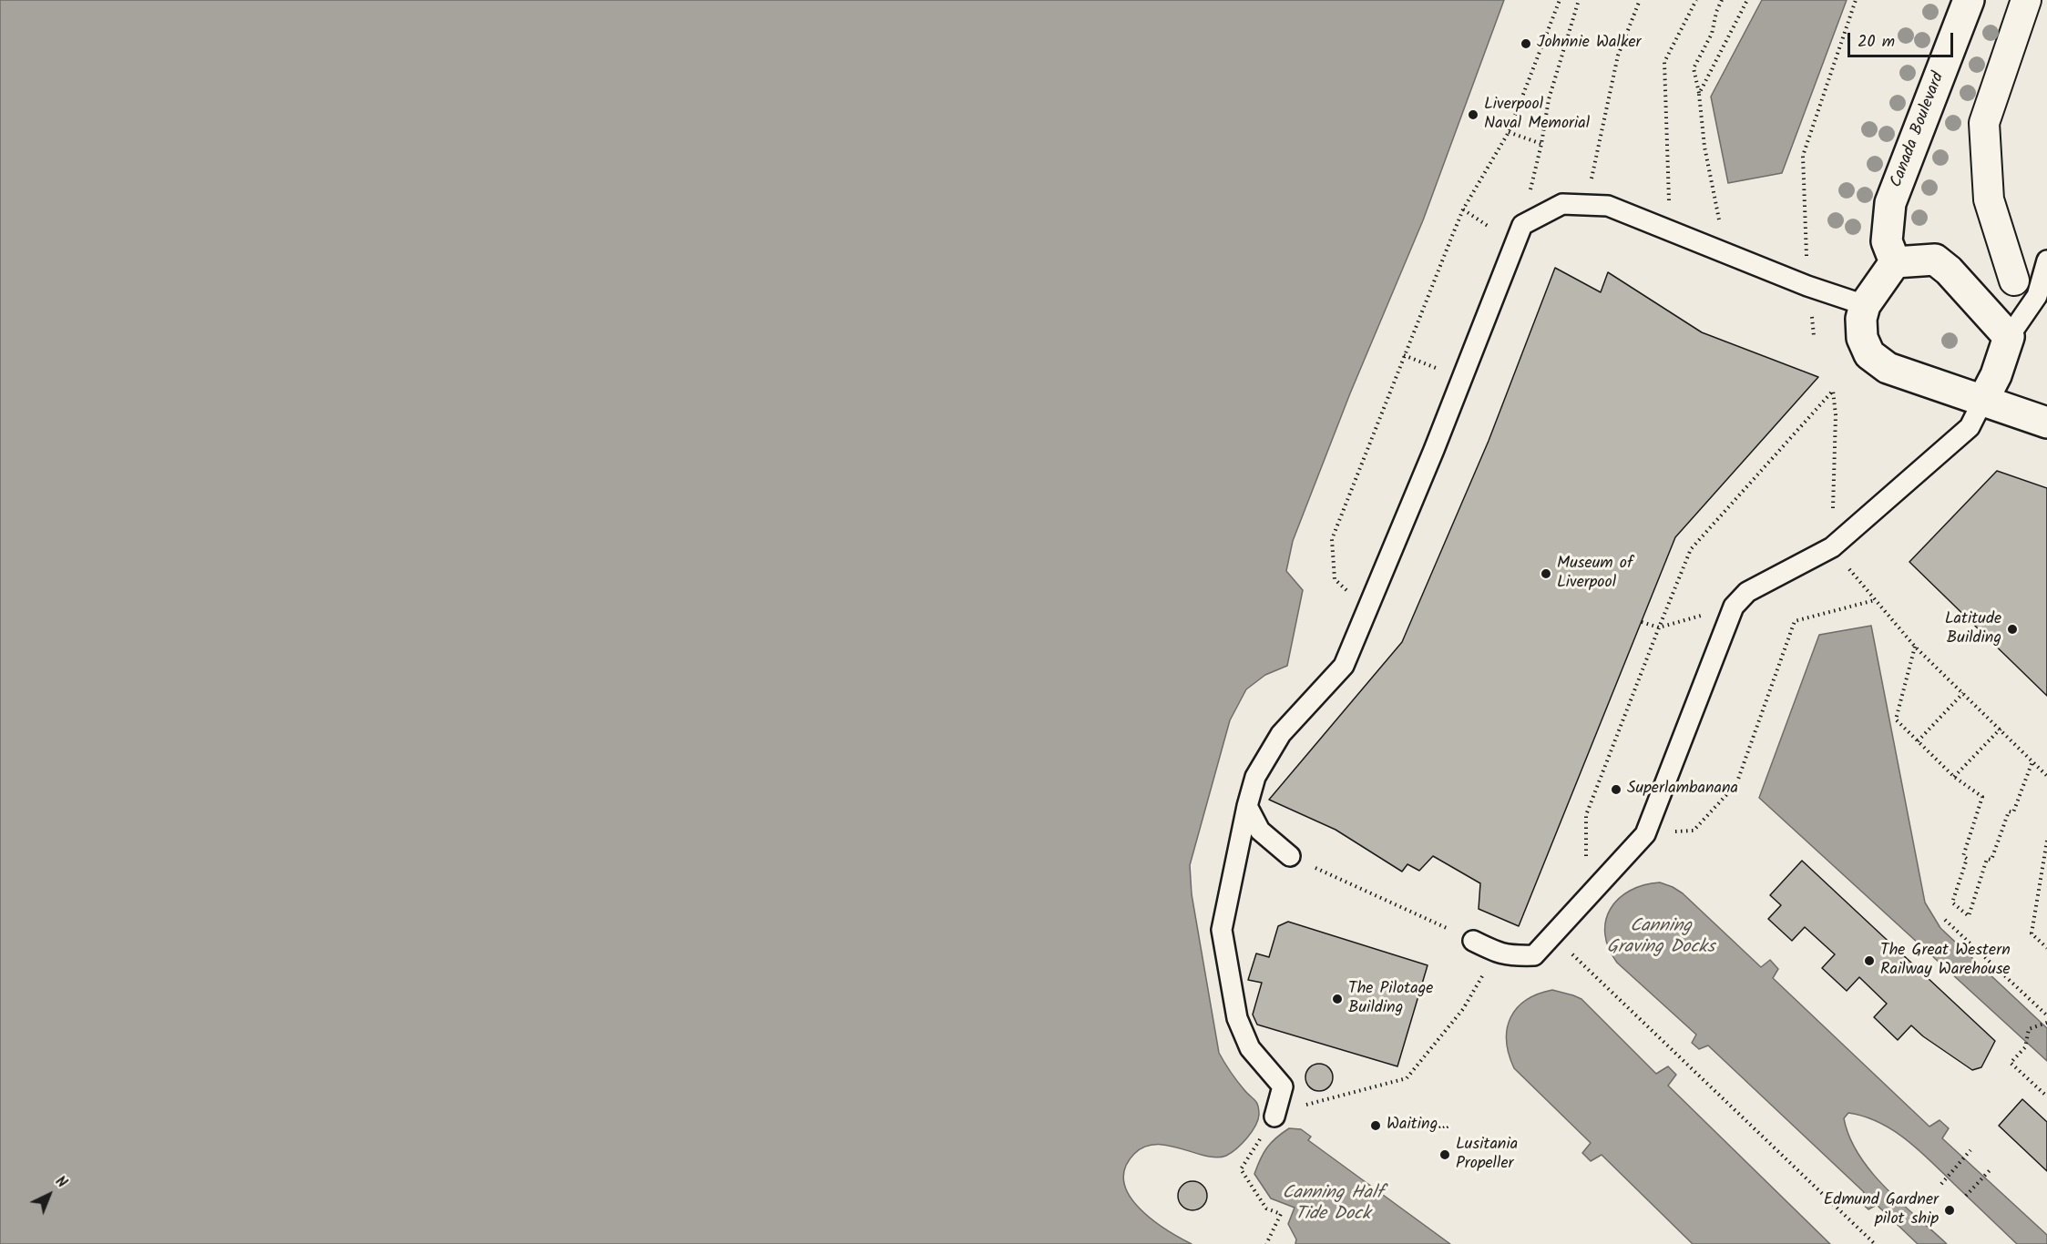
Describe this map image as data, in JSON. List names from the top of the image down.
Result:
{
  "streets": {
    "street": ["Canada Boulevard"]
  },
  "water": ["Canning Graving Docks", "Canning Half Tide Dock"],
  "places": [
    "Johnnie Walker",
    "Liverpool Naval Memorial",
    "Museum of Liverpool",
    "Latitude Building",
    "Superlambanana",
    "The Great Western Railway Warehouse",
    "The Pilotage Building",
    "Waiting...",
    "Lusitania Propeller",
    "Edmund Gardner pilot ship"
  ],
  "scale_bar": "20 m",
  "north": "top right"
}
